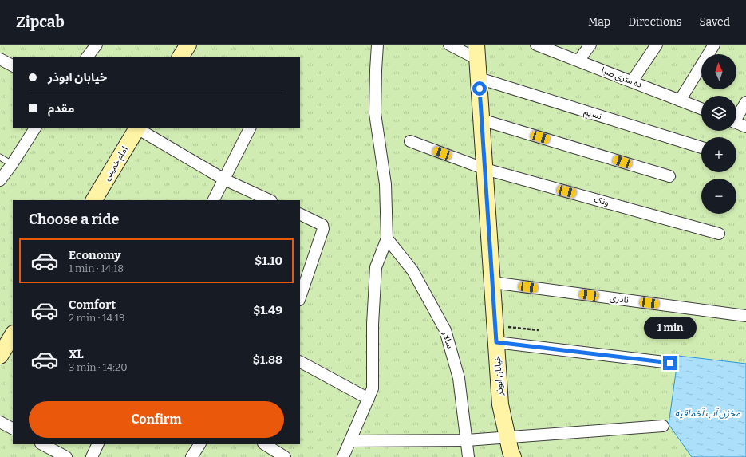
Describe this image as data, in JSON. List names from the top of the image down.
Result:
{
  "streets": {
    "main road": ["امام خمینی", "خیابان ابوذر"],
    "street": [
      "ده متری صبا",
      "نسیم",
      "ونک",
      "نادری",
      "سالار"
    ]
  },
  "crossings": [
    ["نسیم", "خیابان ابوذر"],
    ["ونک", "خیابان ابوذر"],
    ["نادری", "خیابان ابوذر"]
  ],
  "water": ["مخزن آب آخماقیه"],
  "north": "top",
  "page": {
    "header": "Zipcab",
    "nav": ["Map", "Directions", "Saved"],
    "map_buttons": ["+", "−"],
    "banner": ["خیابان ابوذر", "مقدم"],
    "heading": "Choose a ride",
    "list": [
      {
        "name": "Economy",
        "note": "1 min · 14:18",
        "value": "$1.10"
      },
      {
        "name": "Comfort",
        "note": "2 min · 14:19",
        "value": "$1.49"
      },
      {
        "name": "XL",
        "note": "3 min · 14:20",
        "value": "$1.88"
      }
    ],
    "bubble": "1 min",
    "buttons": "Confirm"
  }
}
